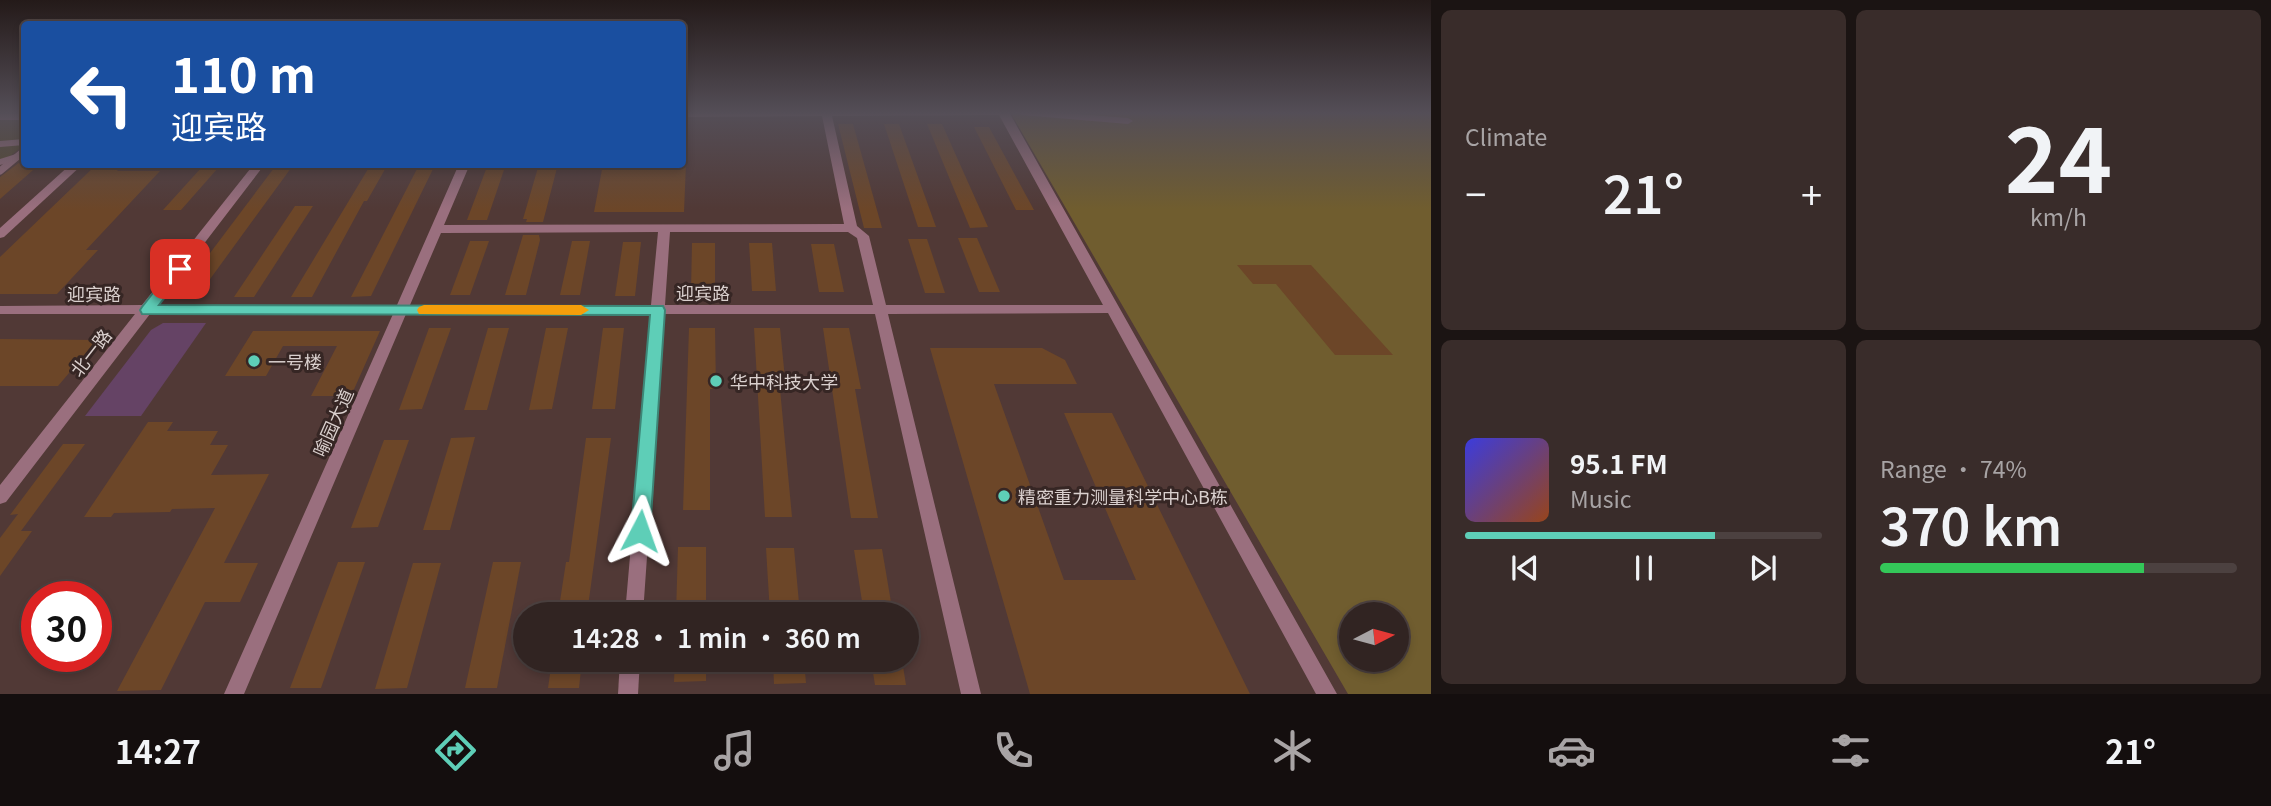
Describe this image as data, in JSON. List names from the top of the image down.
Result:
{
  "streets": {
    "street": ["迎宾路", "北一路", "喻园大道"]
  },
  "crossings": [
    ["迎宾路", "北一路"],
    ["迎宾路", "喻园大道"]
  ],
  "places": ["一号楼", "华中科技大学", "精密重力测量科学中心B栋"],
  "north": "right",
  "page": {
    "tile": [
      "Climate",
      ["24", "km/h"],
      ["Range · 74%", "370 km"]
    ],
    "turn": ["110 m", "迎宾路"],
    "heat": ["−", "21°", "+"],
    "song": ["95.1 FM", "Music"],
    "limit": "30",
    "trip": "14:28 · 1 min · 360 m",
    "tabs": ["14:27", "21°"]
  }
}
